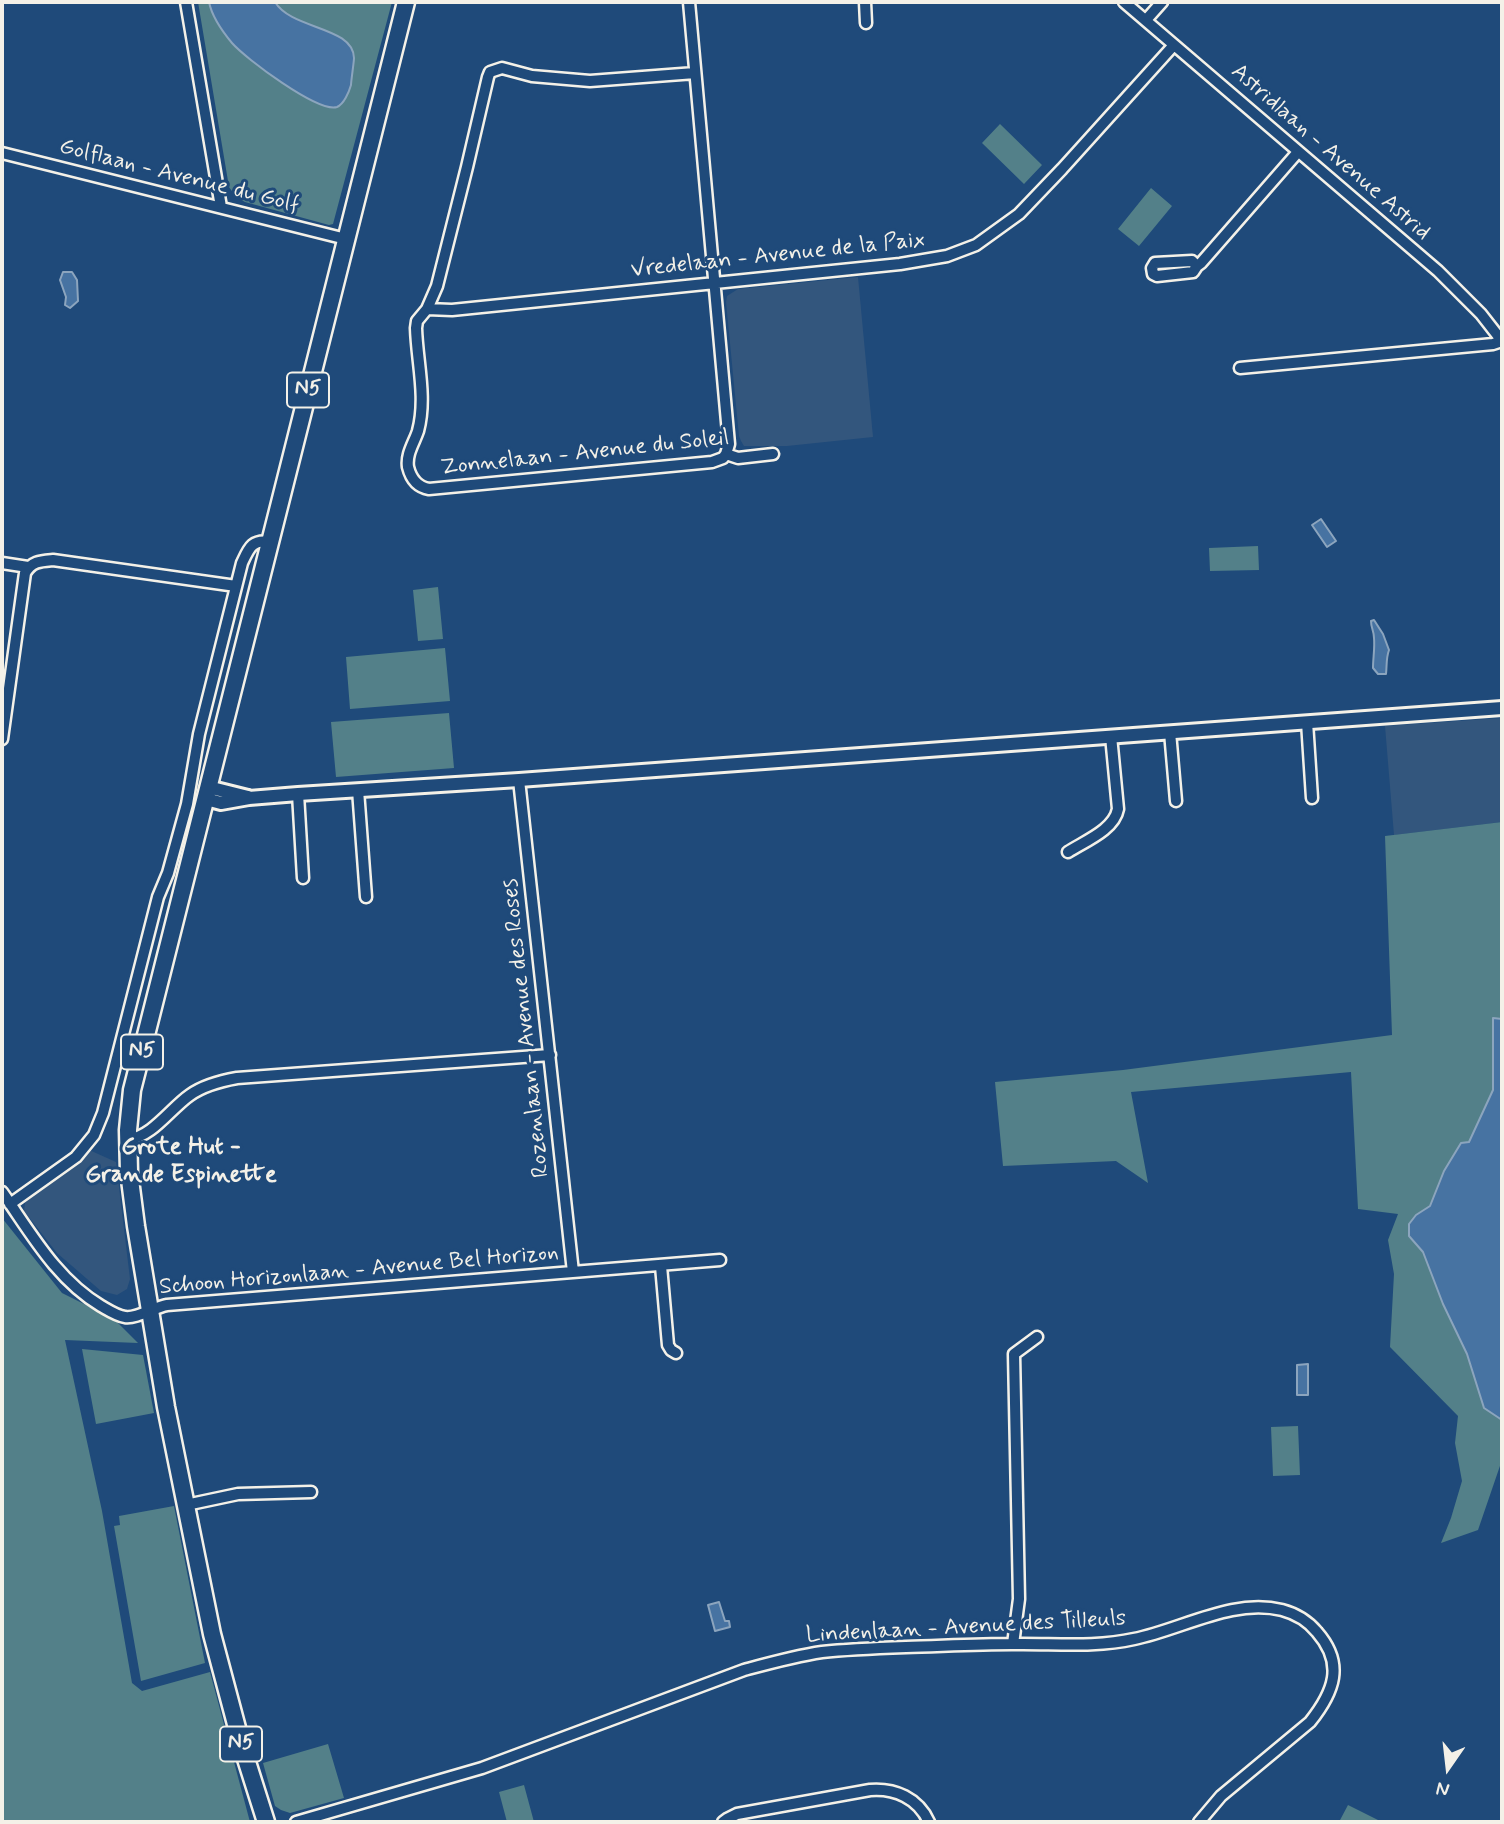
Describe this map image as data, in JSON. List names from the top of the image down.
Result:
{
  "streets": {
    "main road": ["N5"],
    "street": [
      "Astridlaan - Avenue Astrid",
      "Golflaan - Avenue du Golf",
      "Vredelaan - Avenue de la Paix",
      "Zonnelaan - Avenue du Soleil",
      "Rozenlaan - Avenue des Roses",
      "Schoon Horizonlaan - Avenue Bel Horizon",
      "Lindenlaan - Avenue des Tilleuls"
    ]
  },
  "crossings": [
    ["Astridlaan - Avenue Astrid", "Vredelaan - Avenue de la Paix"],
    ["Golflaan - Avenue du Golf", "N5"],
    ["Vredelaan - Avenue de la Paix", "Zonnelaan - Avenue du Soleil"],
    ["N5", "Schoon Horizonlaan - Avenue Bel Horizon"],
    ["Rozenlaan - Avenue des Roses", "Schoon Horizonlaan - Avenue Bel Horizon"]
  ],
  "districts": ["Grote Hut - Grande Espinette"],
  "north": "bottom"
}
